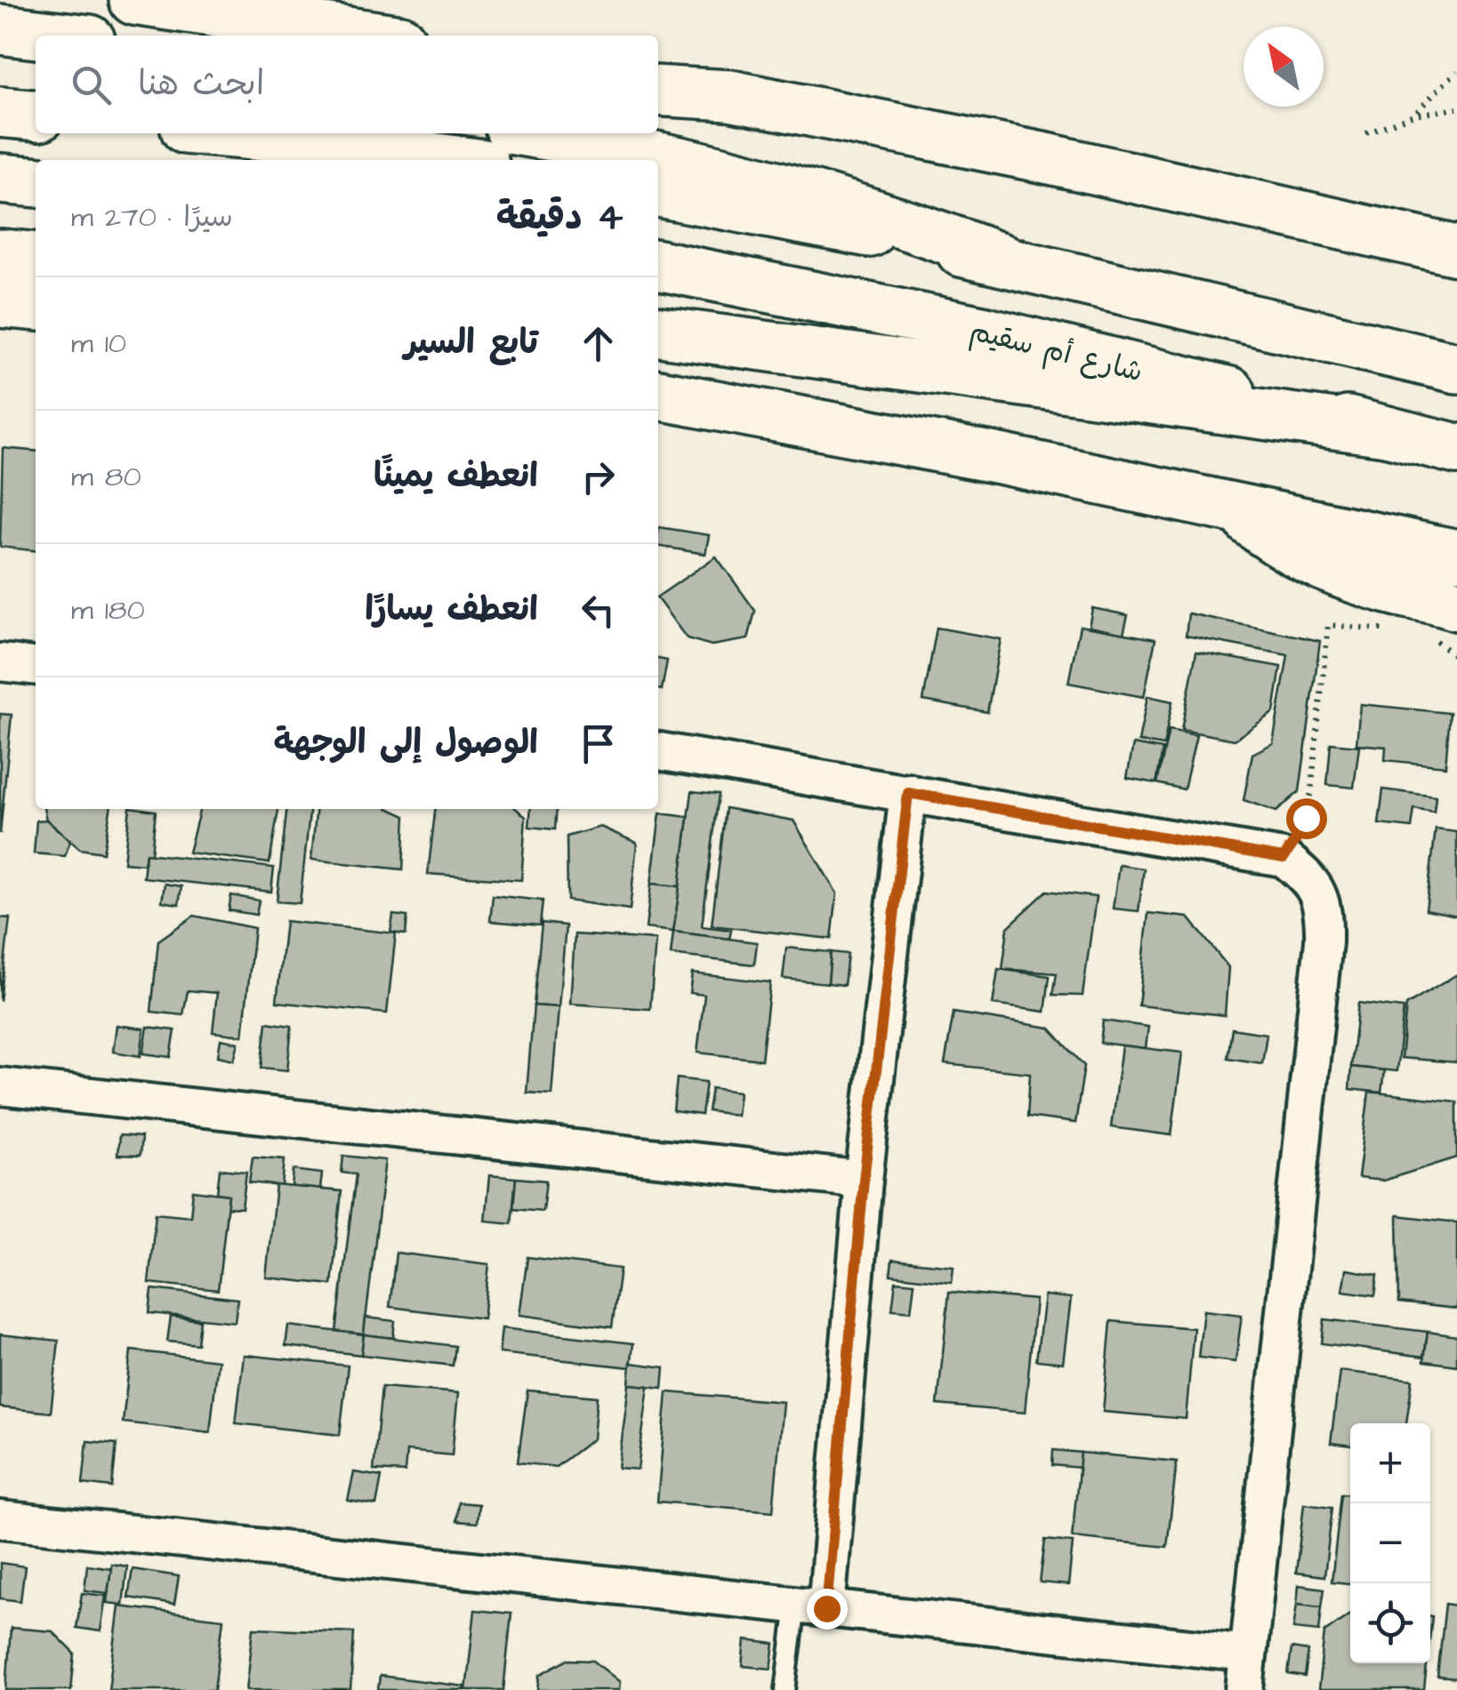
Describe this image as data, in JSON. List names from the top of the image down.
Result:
{
  "streets": {
    "main road": ["شارع أم سقيم"]
  },
  "north": "top left",
  "page": {
    "search": "ابحث هنا",
    "heading": ["4 دقيقة", "سيرًا · 270 m"],
    "list": [
      ["تابع السير", "10 m"],
      ["انعطف يمينًا", "80 m"],
      ["انعطف يسارًا", "180 m"],
      "الوصول إلى الوجهة"
    ],
    "map_buttons": ["+", "−"]
  }
}
